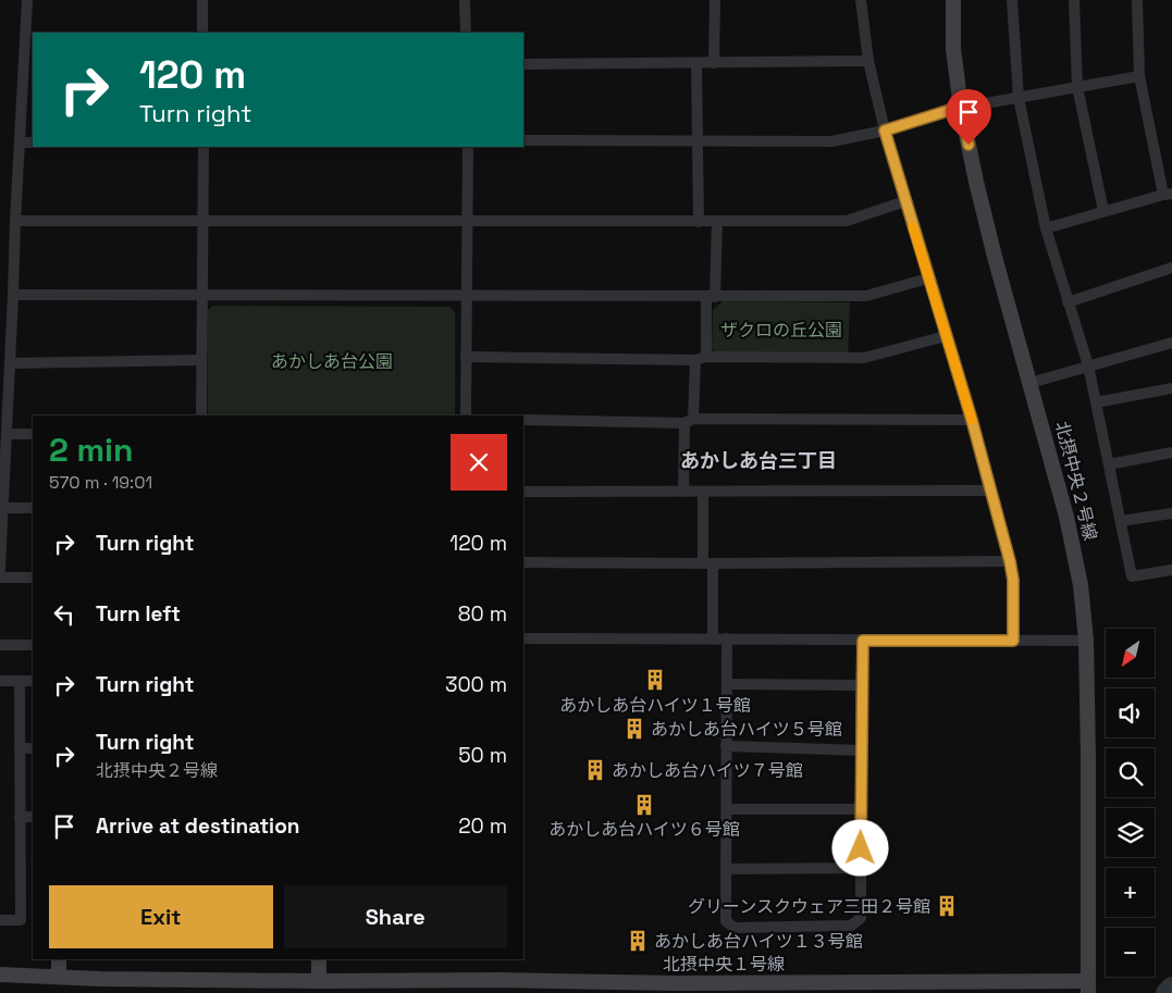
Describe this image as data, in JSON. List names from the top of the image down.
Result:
{
  "streets": {
    "street": ["北摂中央２号線", "北摂中央１号線"]
  },
  "crossings": [
    ["北摂中央２号線", "北摂中央１号線"]
  ],
  "districts": ["あかしあ台三丁目"],
  "parks": ["ザクロの丘公園", "あかしあ台公園"],
  "places": {
    "building": [
      "あかしあ台ハイツ１号館",
      "あかしあ台ハイツ５号館",
      "あかしあ台ハイツ７号館",
      "あかしあ台ハイツ６号館",
      "グリーンスクウェア三田２号館",
      "あかしあ台ハイツ１３号館"
    ]
  },
  "north": "bottom left",
  "page": {
    "turn": ["120 m", "Turn right"],
    "heading": ["2 min", "570 m · 19:01"],
    "list": [
      {
        "name": "Turn right",
        "value": "120 m"
      },
      {
        "name": "Turn left",
        "value": "80 m"
      },
      {
        "name": "Turn right",
        "value": "300 m"
      },
      {
        "name": "Turn right",
        "note": "北摂中央２号線",
        "value": "50 m"
      },
      {
        "name": "Arrive at destination",
        "value": "20 m"
      }
    ],
    "map_buttons": ["+", "−"],
    "buttons": ["Exit", "Share"]
  }
}
